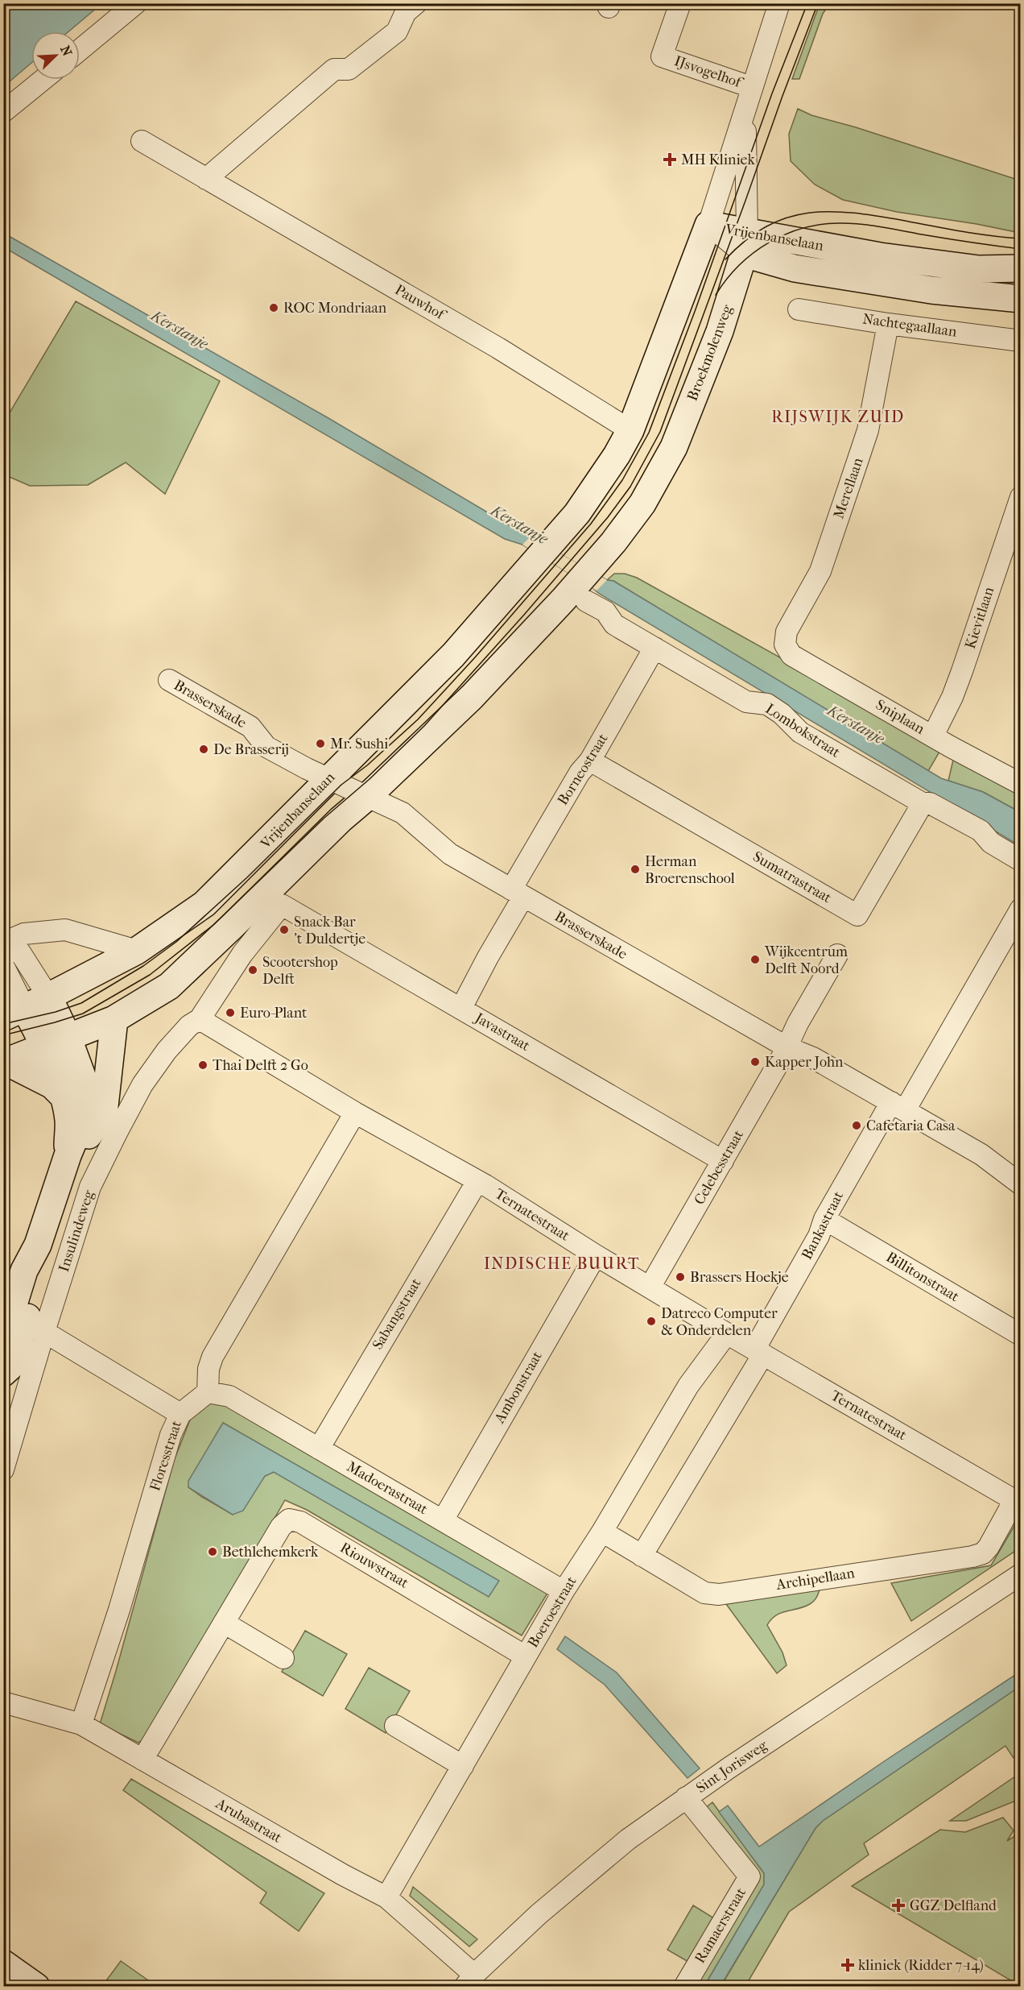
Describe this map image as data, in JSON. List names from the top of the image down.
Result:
{
  "streets": {
    "main road": ["Vrijenbanselaan", "Broekmolenweg", "Insulindeweg"],
    "street": [
      "IJsvogelhof",
      "Pauwhof",
      "Nachtegaallaan",
      "Merellaan",
      "Kievitlaan",
      "Brasserskade",
      "Sniplaan",
      "Lombokstraat",
      "Borneostraat",
      "Sumatrastraat",
      "Javastraat",
      "Celebesstraat",
      "Ternatestraat",
      "Bankastraat",
      "Billitonstraat",
      "Sabangstraat",
      "Ambonstraat",
      "Floresstraat",
      "Madoerastraat",
      "Riouwstraat",
      "Archipellaan",
      "Boeroestraat",
      "Sint Jorisweg",
      "Arubastraat",
      "Ramaerstraat"
    ]
  },
  "crossings": [
    ["IJsvogelhof", "Broekmolenweg"],
    ["Vrijenbanselaan", "Broekmolenweg"],
    ["Vrijenbanselaan", "Brasserskade"],
    ["Vrijenbanselaan", "Insulindeweg"],
    ["Pauwhof", "Broekmolenweg"],
    ["Nachtegaallaan", "Merellaan"],
    ["Broekmolenweg", "Lombokstraat"],
    ["Merellaan", "Sniplaan"],
    ["Kievitlaan", "Sniplaan"],
    ["Brasserskade", "Borneostraat"],
    ["Brasserskade", "Celebesstraat"],
    ["Brasserskade", "Bankastraat"],
    ["Lombokstraat", "Borneostraat"],
    ["Lombokstraat", "Sumatrastraat"],
    ["Borneostraat", "Sumatrastraat"],
    ["Borneostraat", "Javastraat"],
    ["Javastraat", "Celebesstraat"],
    ["Celebesstraat", "Ternatestraat"],
    ["Ternatestraat", "Bankastraat"],
    ["Ternatestraat", "Insulindeweg"],
    ["Ternatestraat", "Sabangstraat"],
    ["Ternatestraat", "Ambonstraat"],
    ["Ternatestraat", "Archipellaan"],
    ["Ternatestraat", "Boeroestraat"],
    ["Bankastraat", "Billitonstraat"],
    ["Sabangstraat", "Madoerastraat"],
    ["Ambonstraat", "Madoerastraat"],
    ["Floresstraat", "Madoerastraat"],
    ["Floresstraat", "Arubastraat"],
    ["Madoerastraat", "Boeroestraat"],
    ["Riouwstraat", "Boeroestraat"],
    ["Riouwstraat", "Arubastraat"],
    ["Archipellaan", "Boeroestraat"],
    ["Boeroestraat", "Arubastraat"],
    ["Sint Jorisweg", "Arubastraat"],
    ["Sint Jorisweg", "Ramaerstraat"]
  ],
  "districts": ["RIJSWIJK ZUID", "INDISCHE BUURT"],
  "water": ["Kerstanje"],
  "places": {
    "health": ["MH Kliniek", "GGZ Delfland", "kliniek (Ridder 7-14)"],
    "other": [
      "ROC Mondriaan",
      "Mr. Sushi",
      "De Brasserij",
      "Herman Broerenschool",
      "Snack Bar 't Duldertje",
      "Wijkcentrum Delft Noord",
      "Scootershop Delft",
      "Euro-Plant",
      "Kapper John",
      "Thai Delft 2 Go",
      "Cafetaria Casa",
      "Brassers Hoekje",
      "Datreco Computer & Onderdelen",
      "Bethlehemkerk"
    ]
  },
  "north": "top right"
}
